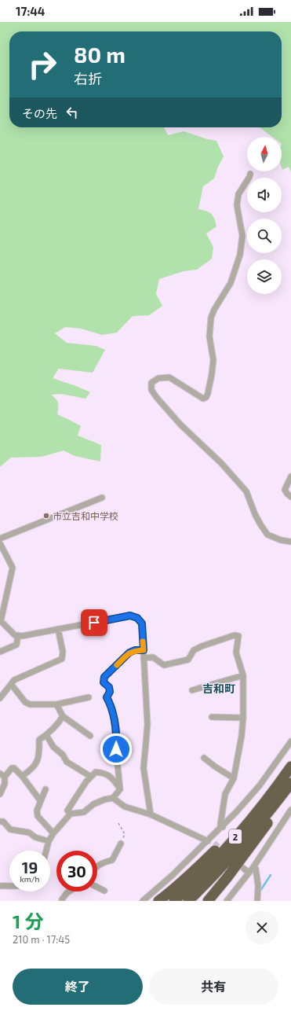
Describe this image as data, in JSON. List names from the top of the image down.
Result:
{
  "streets": {
    "highway": ["2"]
  },
  "districts": ["吉和町"],
  "places": ["市立吉和中学校"],
  "north": "top",
  "page": {
    "status": "17:44",
    "turn": ["80 m", "右折"],
    "then": "その先",
    "speed": "19 km/h",
    "limit": "30",
    "heading": ["1 分", "210 m · 17:45"],
    "buttons": ["終了", "共有"]
  }
}
